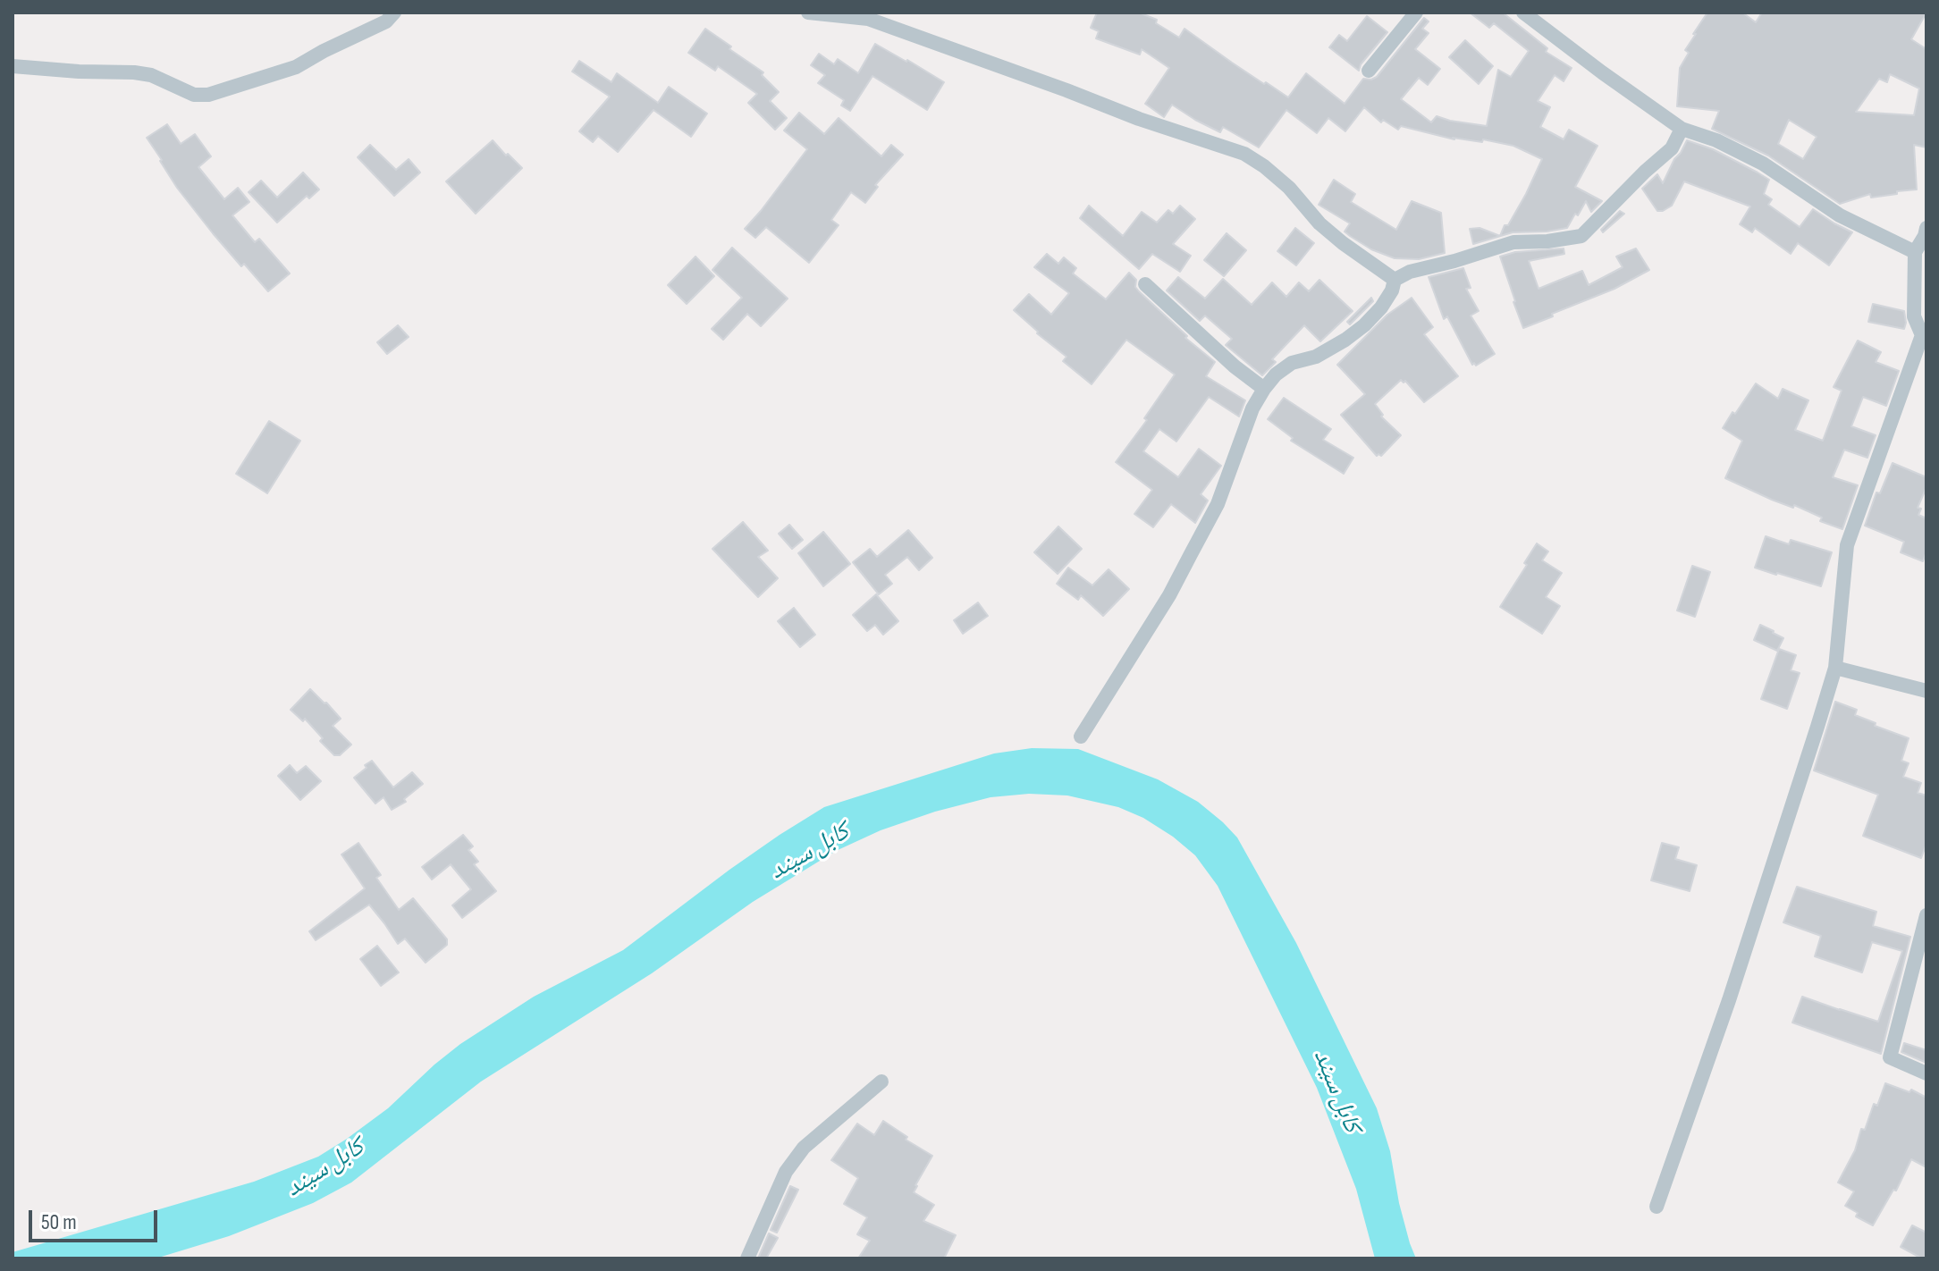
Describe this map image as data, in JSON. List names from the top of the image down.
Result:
{
  "water": ["کابل سيند"],
  "scale_bar": "50 m"
}
